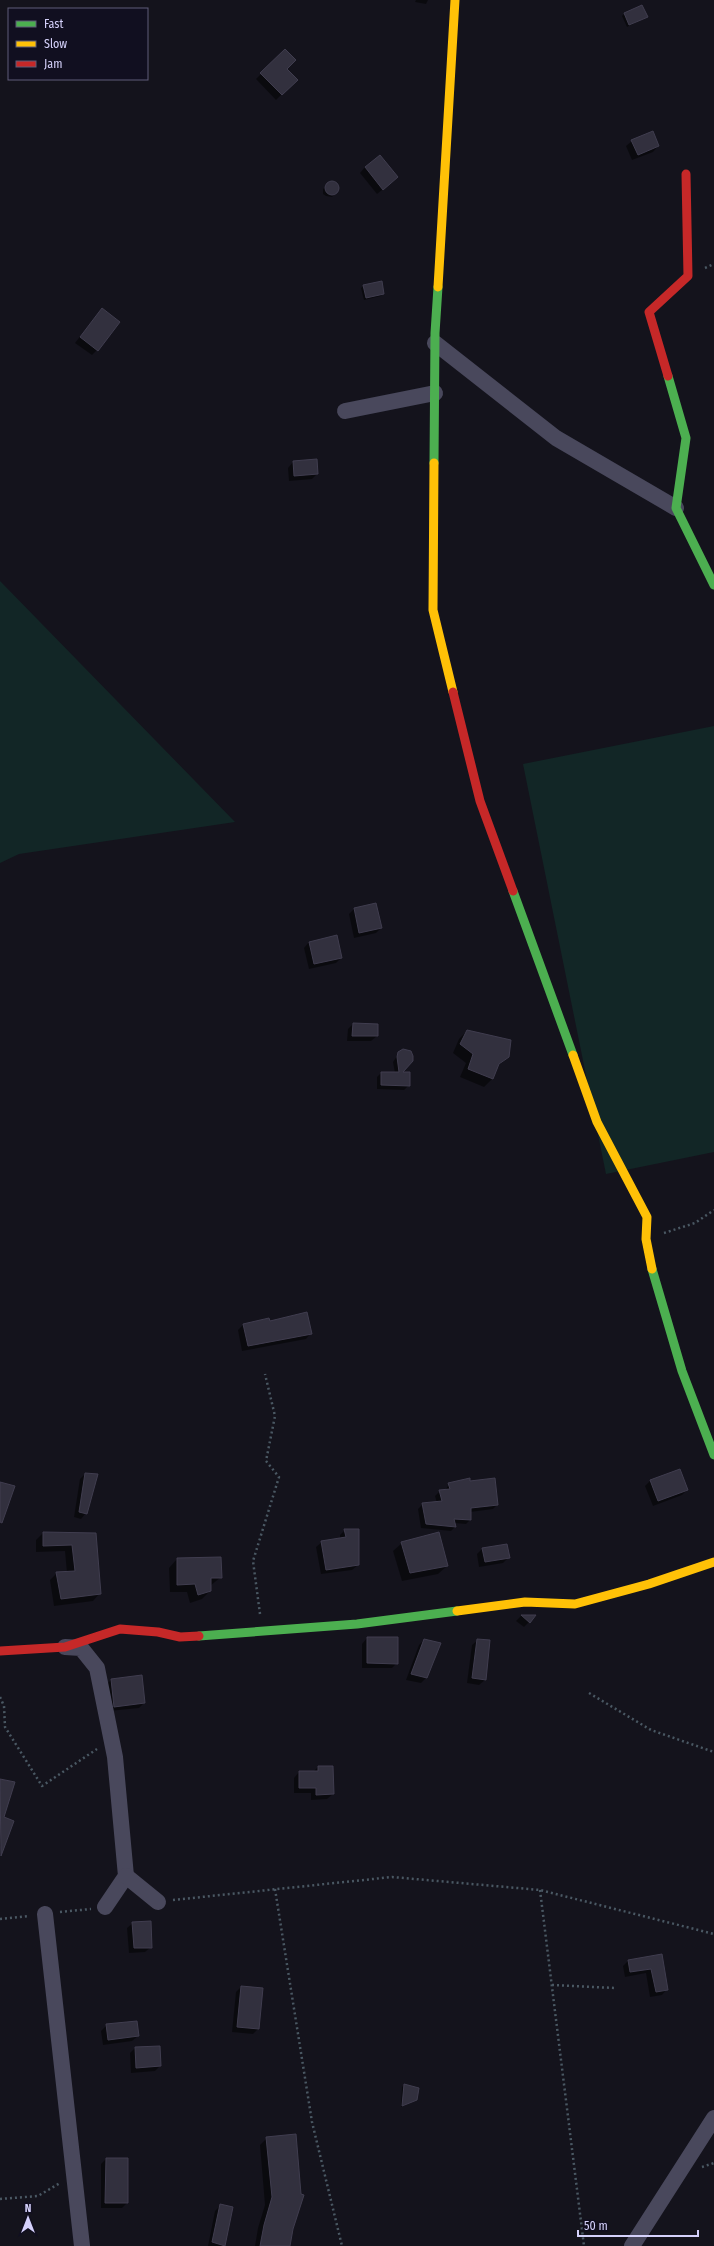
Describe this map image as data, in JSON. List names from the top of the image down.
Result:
{
  "legend": ["Fast", "Slow", "Jam"],
  "scale_bar": "50 m",
  "north": "top"
}
